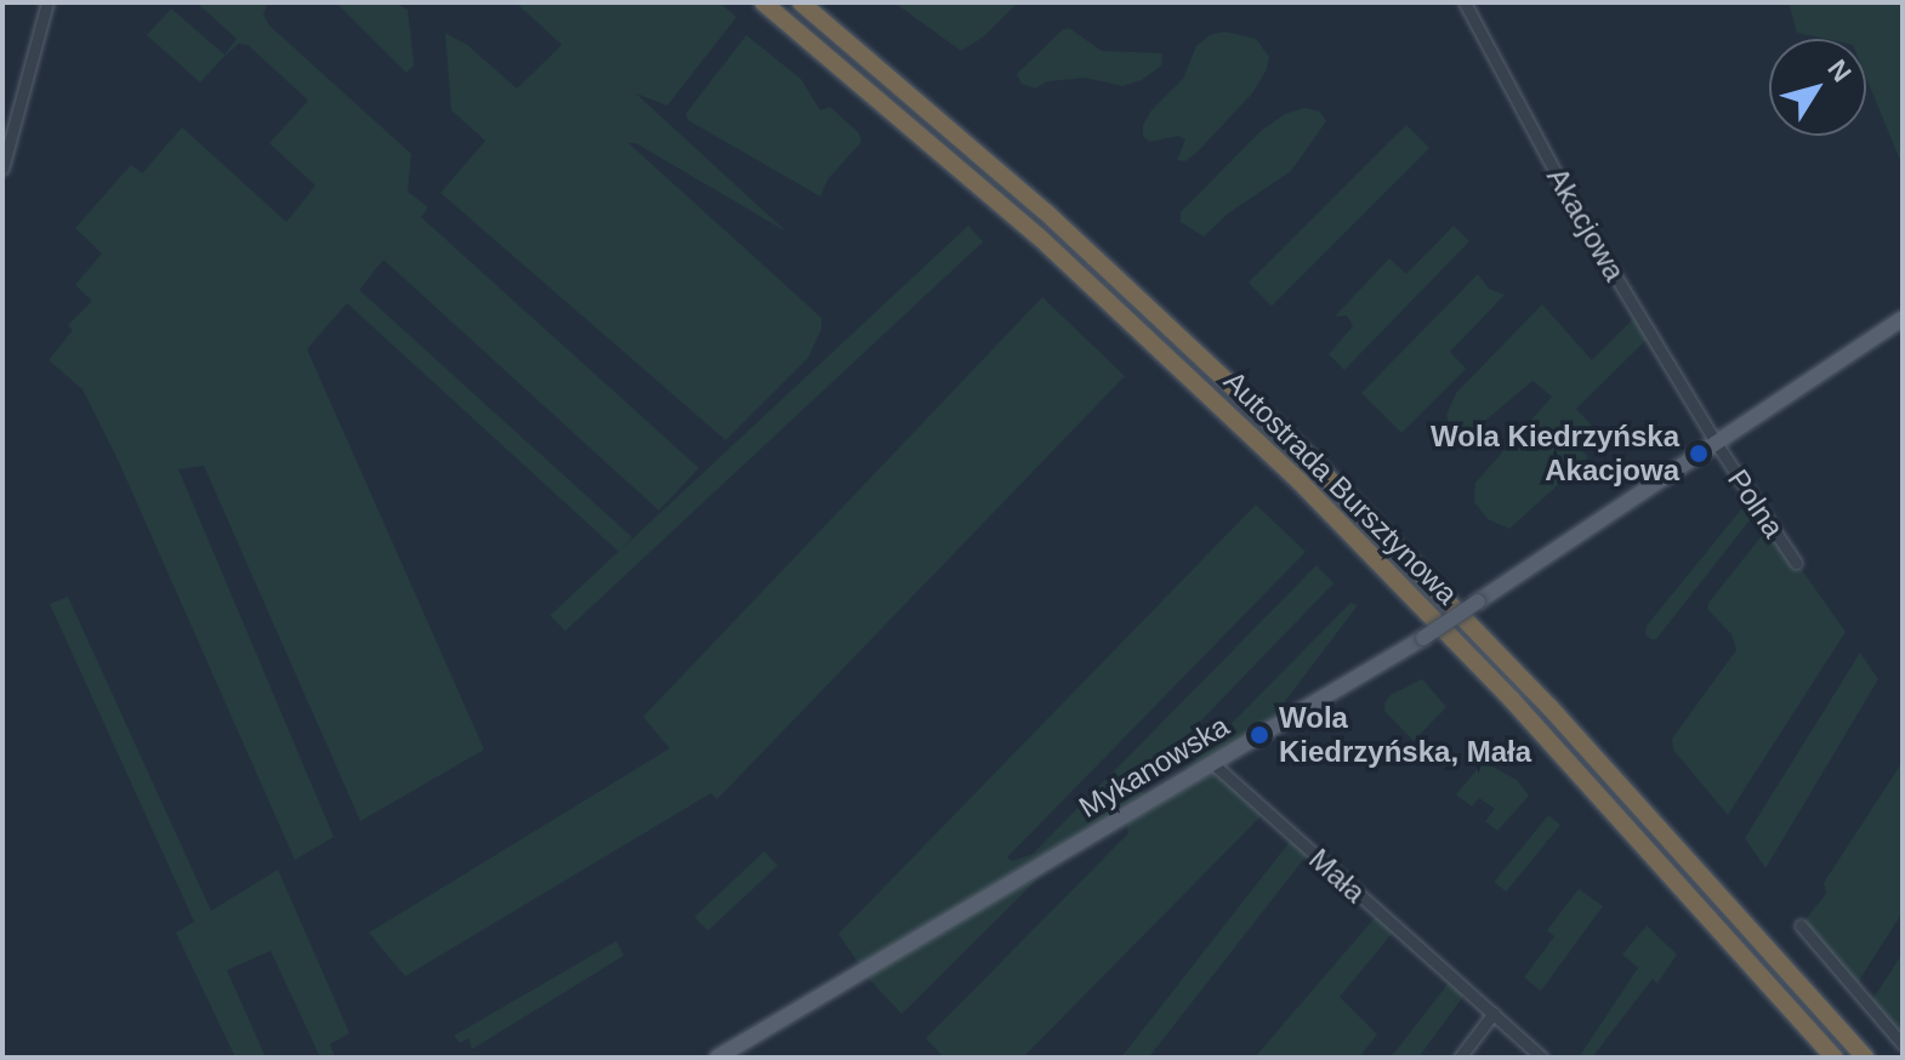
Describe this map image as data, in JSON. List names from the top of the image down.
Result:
{
  "streets": {
    "highway": ["Autostrada Bursztynowa"],
    "main road": ["Mykanowska"],
    "street": ["Akacjowa", "Polna", "Mała"]
  },
  "crossings": [
    ["Akacjowa", "Polna"],
    ["Akacjowa", "Mykanowska"],
    ["Polna", "Mykanowska"],
    ["Mykanowska", "Mała"]
  ],
  "places": ["Wola Kiedrzyńska Akacjowa", "Wola Kiedrzyńska, Mała"],
  "north": "top right"
}
